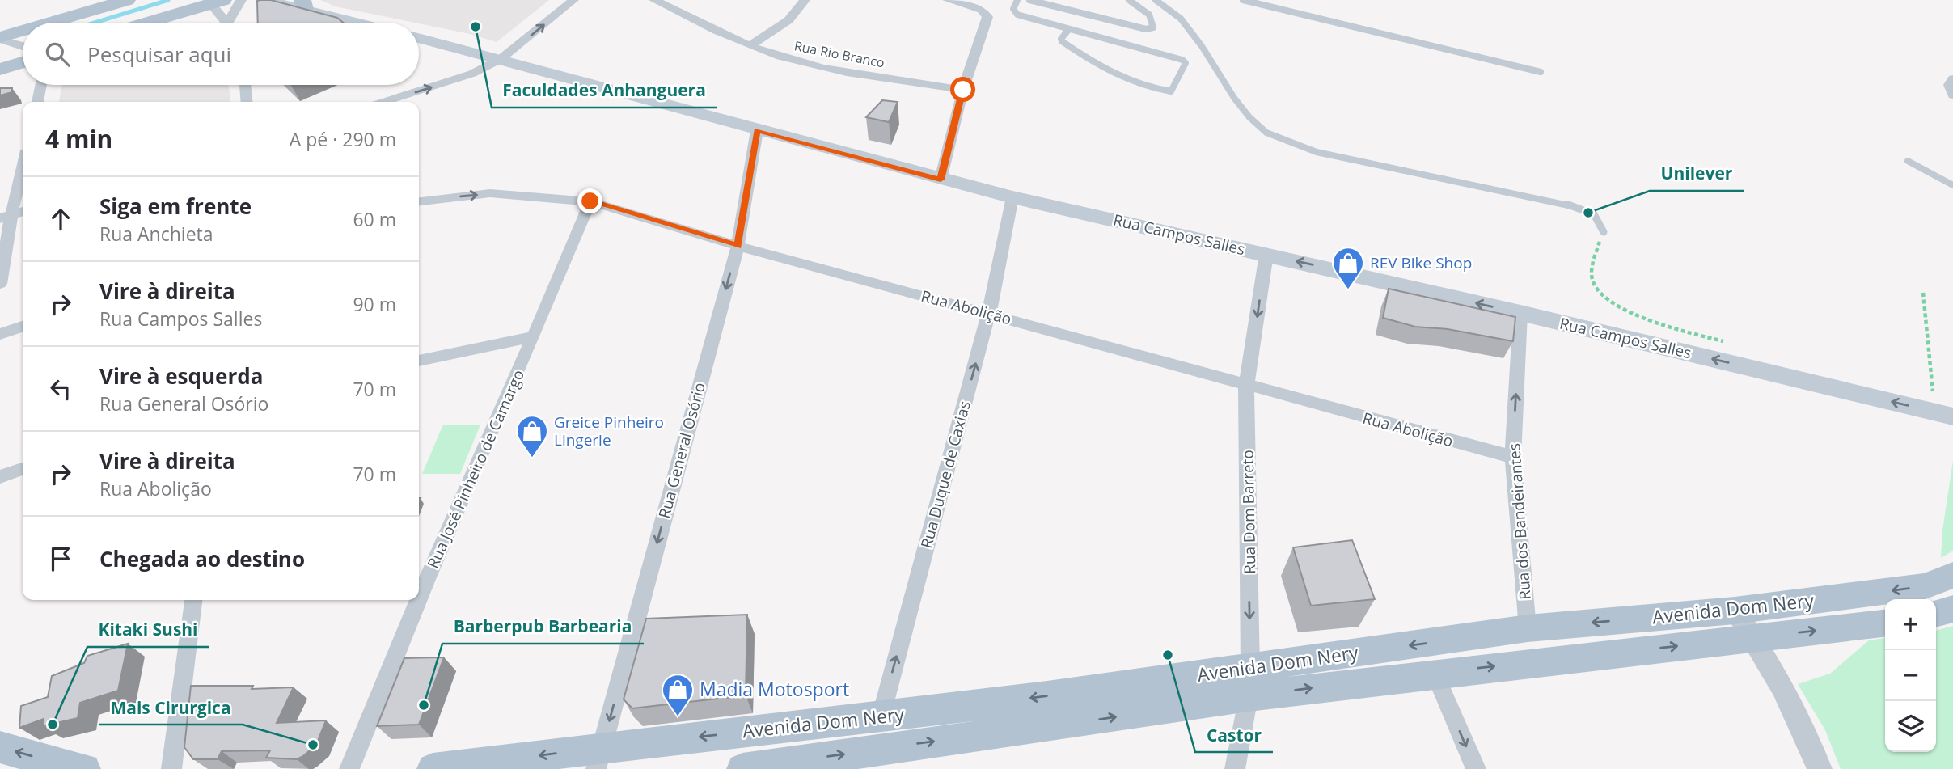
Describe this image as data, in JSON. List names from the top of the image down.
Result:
{
  "streets": {
    "main road": ["Rua Campos Salles", "Avenida Dom Nery"],
    "street": [
      "Rua Rio Branco",
      "Rua Abolição",
      "Rua General Osório",
      "Rua José Pinheiro de Camargo",
      "Rua Duque de Caxias",
      "Rua Dom Barreto",
      "Rua dos Bandeirantes"
    ]
  },
  "crossings": [
    ["Rua Campos Salles", "Rua General Osório"],
    ["Rua Campos Salles", "Rua Duque de Caxias"],
    ["Rua Campos Salles", "Rua Dom Barreto"],
    ["Rua Campos Salles", "Rua dos Bandeirantes"],
    ["Rua Abolição", "Rua General Osório"],
    ["Rua Abolição", "Rua José Pinheiro de Camargo"],
    ["Rua Abolição", "Rua Duque de Caxias"],
    ["Rua Abolição", "Rua Dom Barreto"],
    ["Rua Abolição", "Rua dos Bandeirantes"],
    ["Rua General Osório", "Avenida Dom Nery"],
    ["Rua Duque de Caxias", "Avenida Dom Nery"],
    ["Rua Dom Barreto", "Avenida Dom Nery"],
    ["Rua dos Bandeirantes", "Avenida Dom Nery"]
  ],
  "one_way": [
    "Rua Campos Salles",
    "Rua General Osório",
    "Rua Duque de Caxias",
    "Rua Dom Barreto",
    "Rua dos Bandeirantes"
  ],
  "places": {
    "other": [
      "Faculdades Anhanguera",
      "Unilever",
      "Castor",
      "Barberpub Barbearia",
      "Kitaki Sushi",
      "Mais Cirurgica"
    ],
    "shop": ["REV Bike Shop", "Greice Pinheiro Lingerie", "Madia Motosport"]
  },
  "page": {
    "search": "Pesquisar aqui",
    "heading": ["4 min", "A pé · 290 m"],
    "list": [
      ["Siga em frente", "Rua Anchieta", "60 m"],
      ["Vire à direita", "Rua Campos Salles", "90 m"],
      ["Vire à esquerda", "Rua General Osório", "70 m"],
      ["Vire à direita", "Rua Abolição", "70 m"],
      "Chegada ao destino"
    ],
    "map_buttons": ["+", "−"]
  }
}
